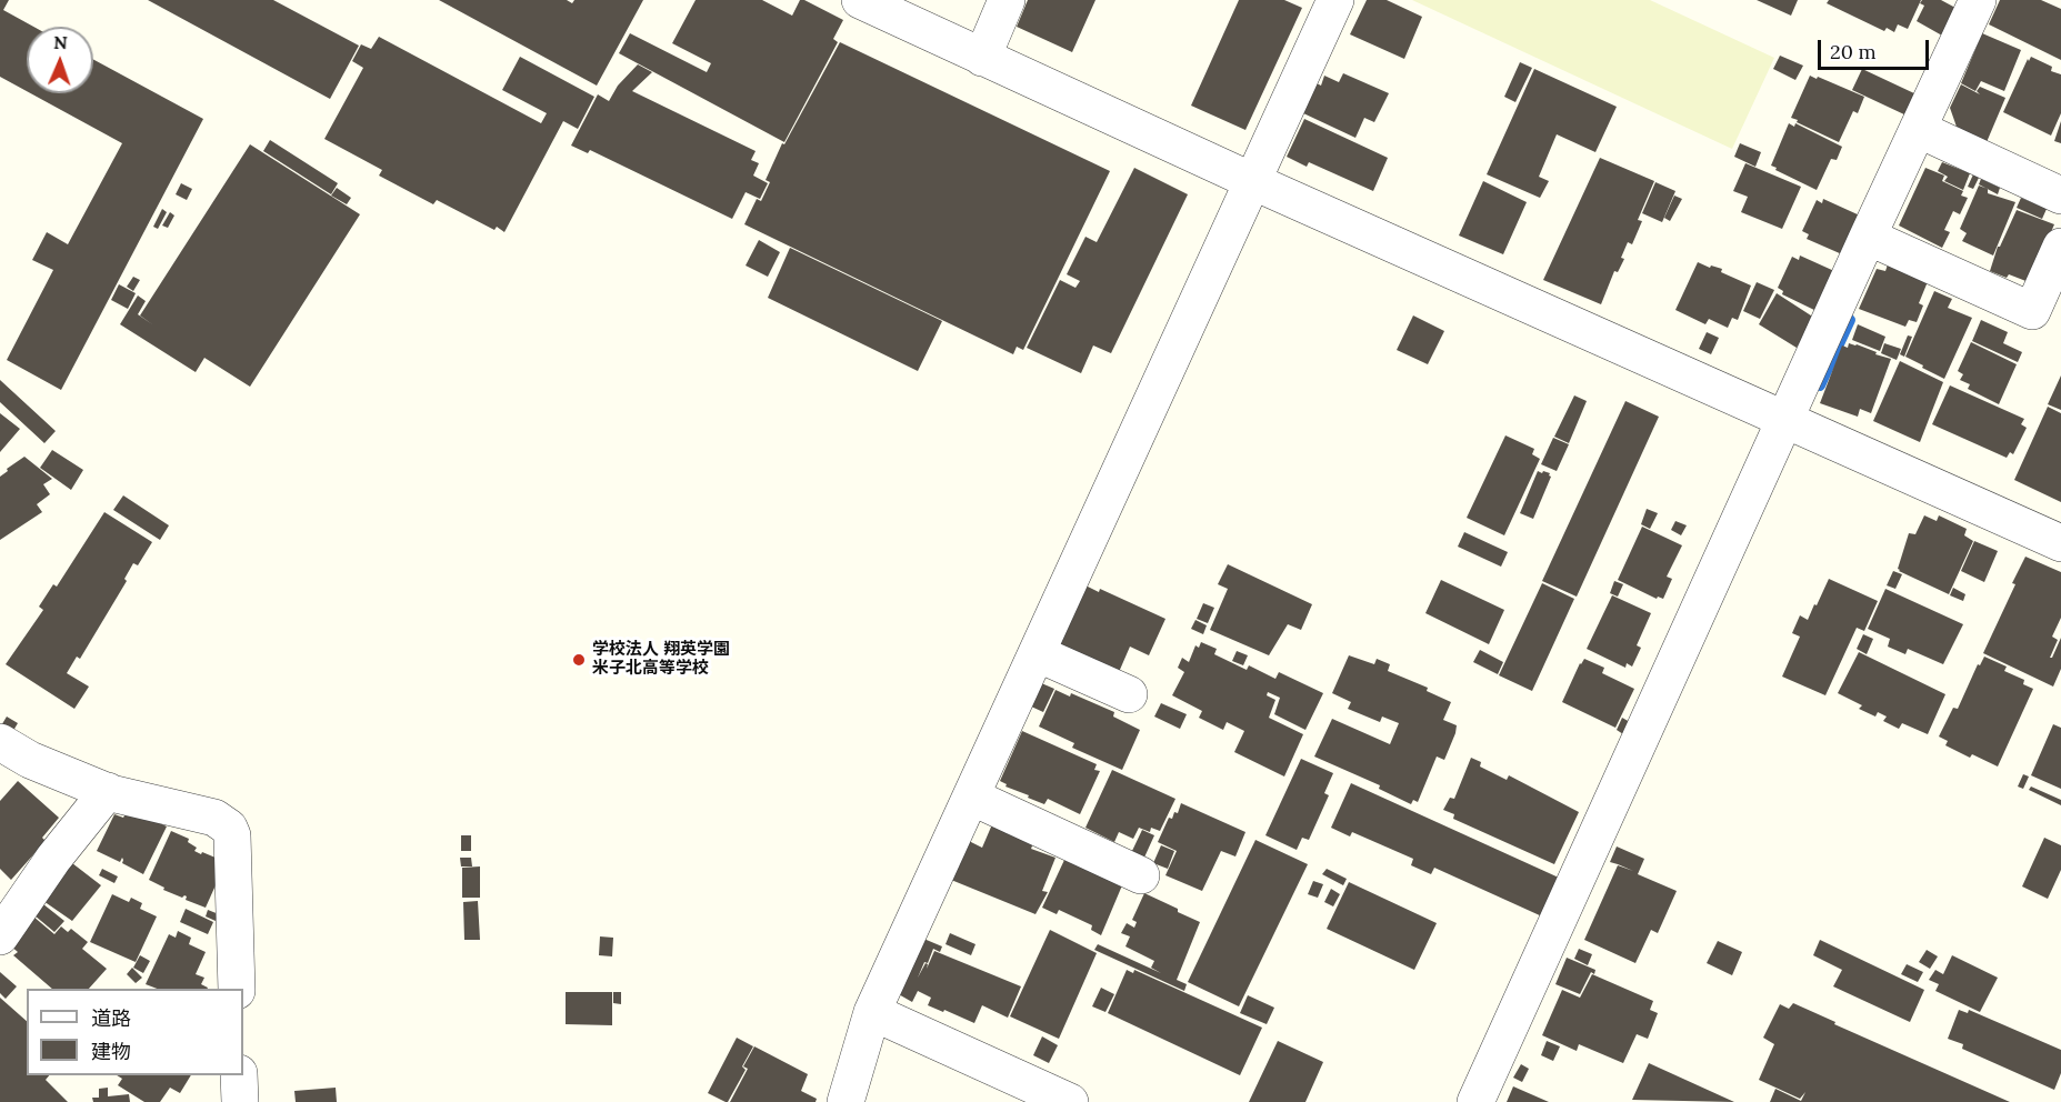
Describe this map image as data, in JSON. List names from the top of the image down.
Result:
{
  "places": ["学校法人 翔英学園 米子北高等学校"],
  "legend": ["道路", "建物"],
  "scale_bar": "20 m",
  "north": "top"
}
